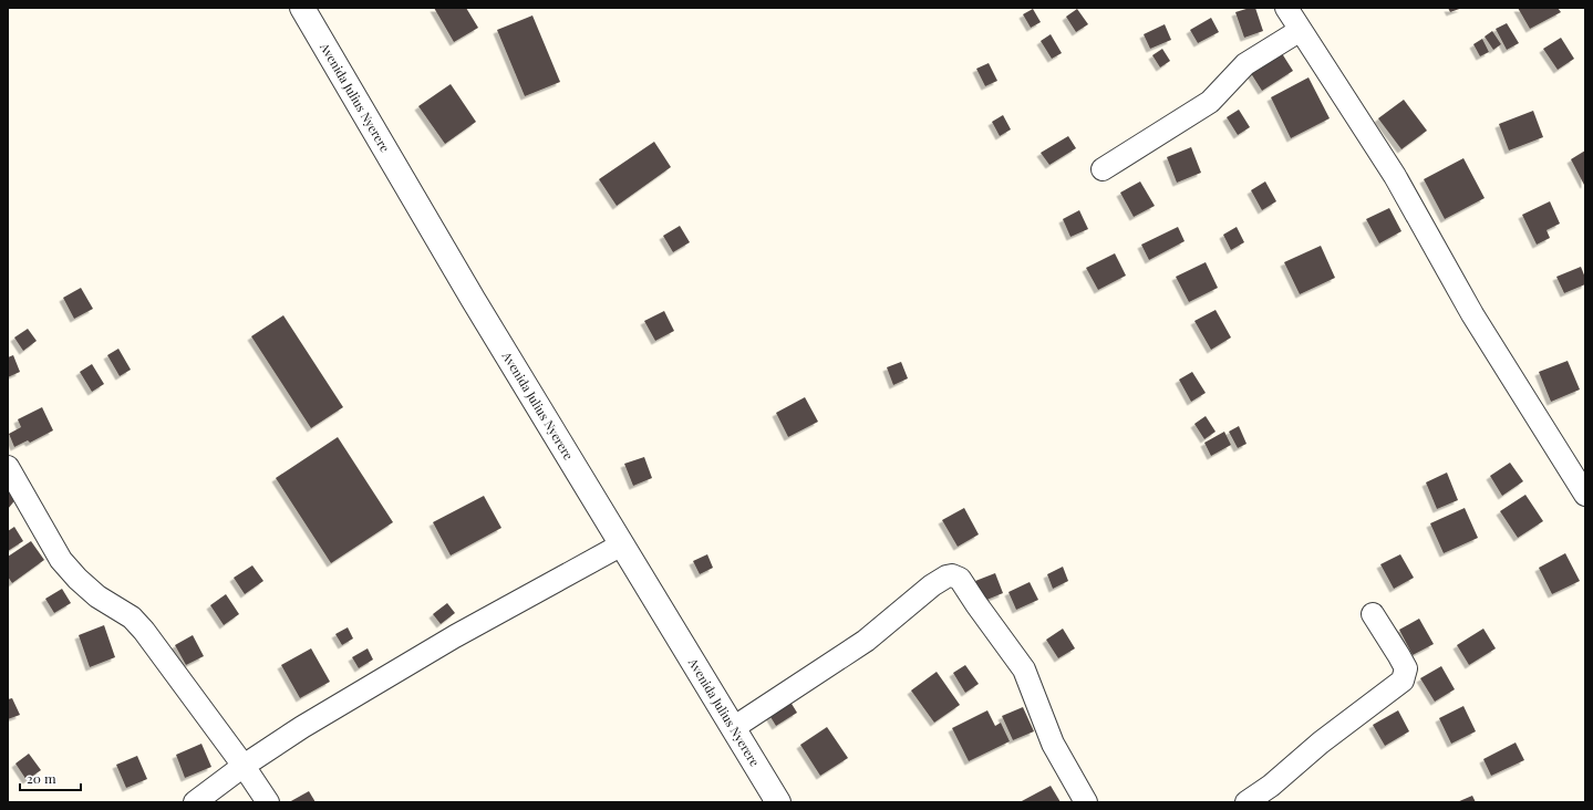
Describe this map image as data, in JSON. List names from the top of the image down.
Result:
{
  "streets": {
    "street": ["Avenida Julius Nyerere"]
  },
  "scale_bar": "20 m"
}
